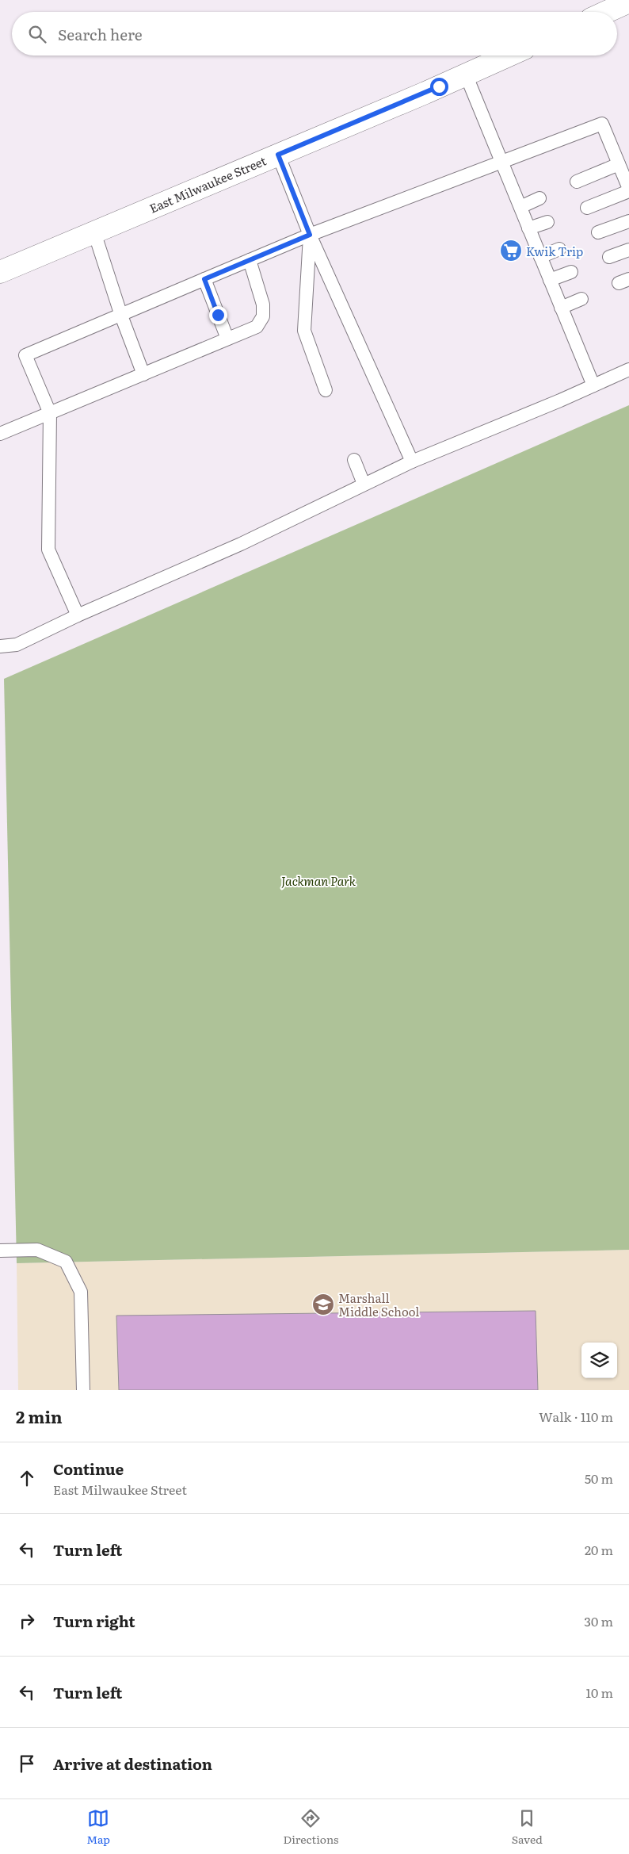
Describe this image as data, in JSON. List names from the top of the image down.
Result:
{
  "streets": {
    "main road": ["East Milwaukee Street"]
  },
  "parks": ["Jackman Park"],
  "places": {
    "supermarket": ["Kwik Trip"],
    "school or university": ["Marshall Middle School"]
  },
  "page": {
    "search": "Search here",
    "heading": ["2 min", "Walk · 110 m"],
    "list": [
      ["Continue", "East Milwaukee Street", "50 m"],
      ["Turn left", "20 m"],
      ["Turn right", "30 m"],
      ["Turn left", "10 m"],
      "Arrive at destination"
    ],
    "nav": ["Map", "Directions", "Saved"]
  }
}
